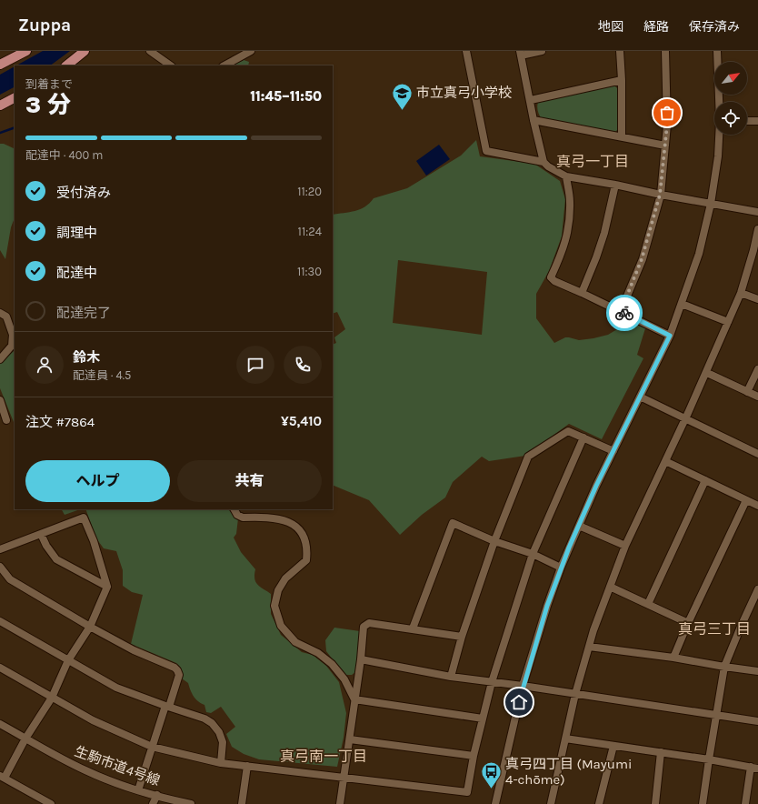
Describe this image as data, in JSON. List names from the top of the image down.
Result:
{
  "streets": {
    "street": ["生駒市道4号線"]
  },
  "districts": ["真弓一丁目", "真弓三丁目", "真弓南一丁目"],
  "places": {
    "school or university": ["市立真弓小学校"],
    "bus stop": ["真弓四丁目 (Mayumi 4-chōme)"]
  },
  "north": "top right",
  "page": {
    "header": "Zuppa",
    "nav": ["地図", "経路", "保存済み"],
    "heading": ["3 分", "到着まで", "11:45–11:50"],
    "panel": [
      "鈴木",
      "配達員 · 4.5",
      "注文 #7864",
      "¥5,410"
    ],
    "bar": "配達中 · 400 m",
    "list": [
      ["受付済み", "11:20"],
      ["調理中", "11:24"],
      ["配達中", "11:30"],
      "配達完了"
    ],
    "buttons": ["ヘルプ", "共有"]
  }
}
